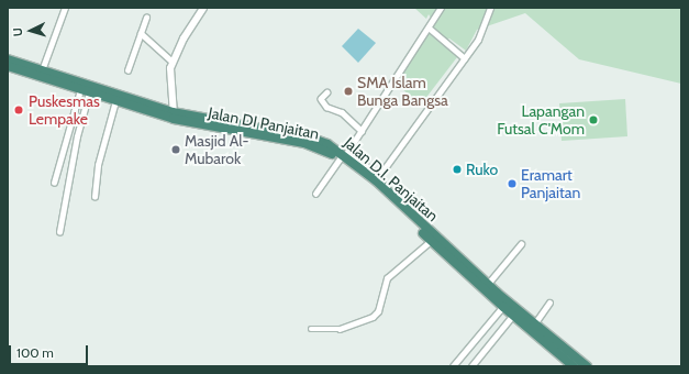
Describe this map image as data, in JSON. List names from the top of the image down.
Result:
{
  "streets": {
    "highway": ["Jalan DI Panjaitan", "Jalan D.I. Panjaitan"]
  },
  "crossings": [
    ["Jalan DI Panjaitan", "Jalan D.I. Panjaitan"]
  ],
  "places": [
    "SMA Islam Bunga Bangsa",
    "Puskesmas Lempake",
    "Lapangan Futsal C'Mom",
    "Masjid Al- Mubarok",
    "Ruko",
    "Eramart Panjaitan"
  ],
  "scale_bar": "100 m",
  "north": "left"
}
